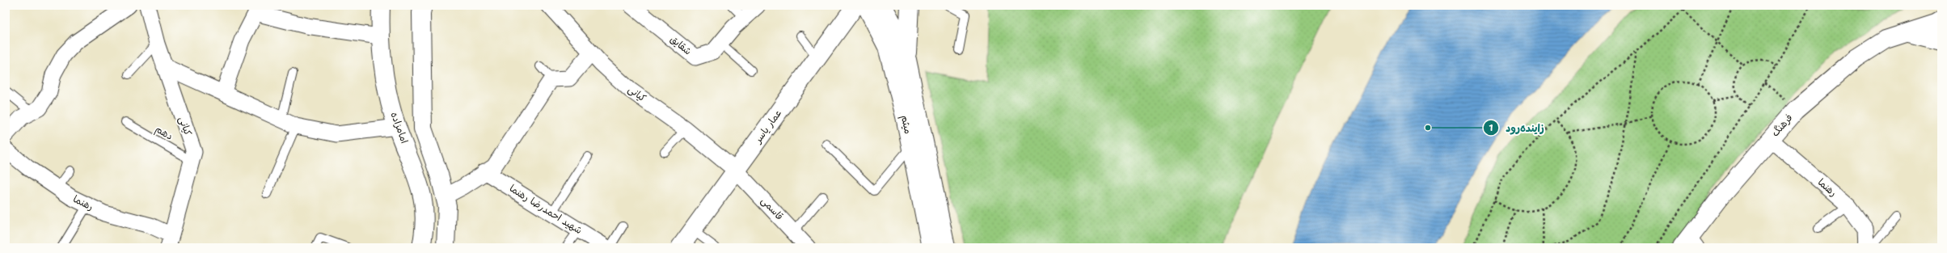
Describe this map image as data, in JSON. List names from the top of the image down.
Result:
{
  "streets": {
    "street": [
      "شقایق",
      "کیانی",
      "میثم",
      "فرهنگ",
      "عمار یاسر",
      "امامزاده",
      "رهنما",
      "قاسمی",
      "شهید احمدرضا رهنما"
    ],
    "lane": ["دهم"]
  },
  "crossings": [
    ["کیانی", "عمار یاسر"],
    ["کیانی", "دهم"],
    ["کیانی", "رهنما"],
    ["کیانی", "قاسمی"],
    ["فرهنگ", "رهنما"],
    ["عمار یاسر", "قاسمی"]
  ],
  "places": ["زاینده‌رود"]
}
